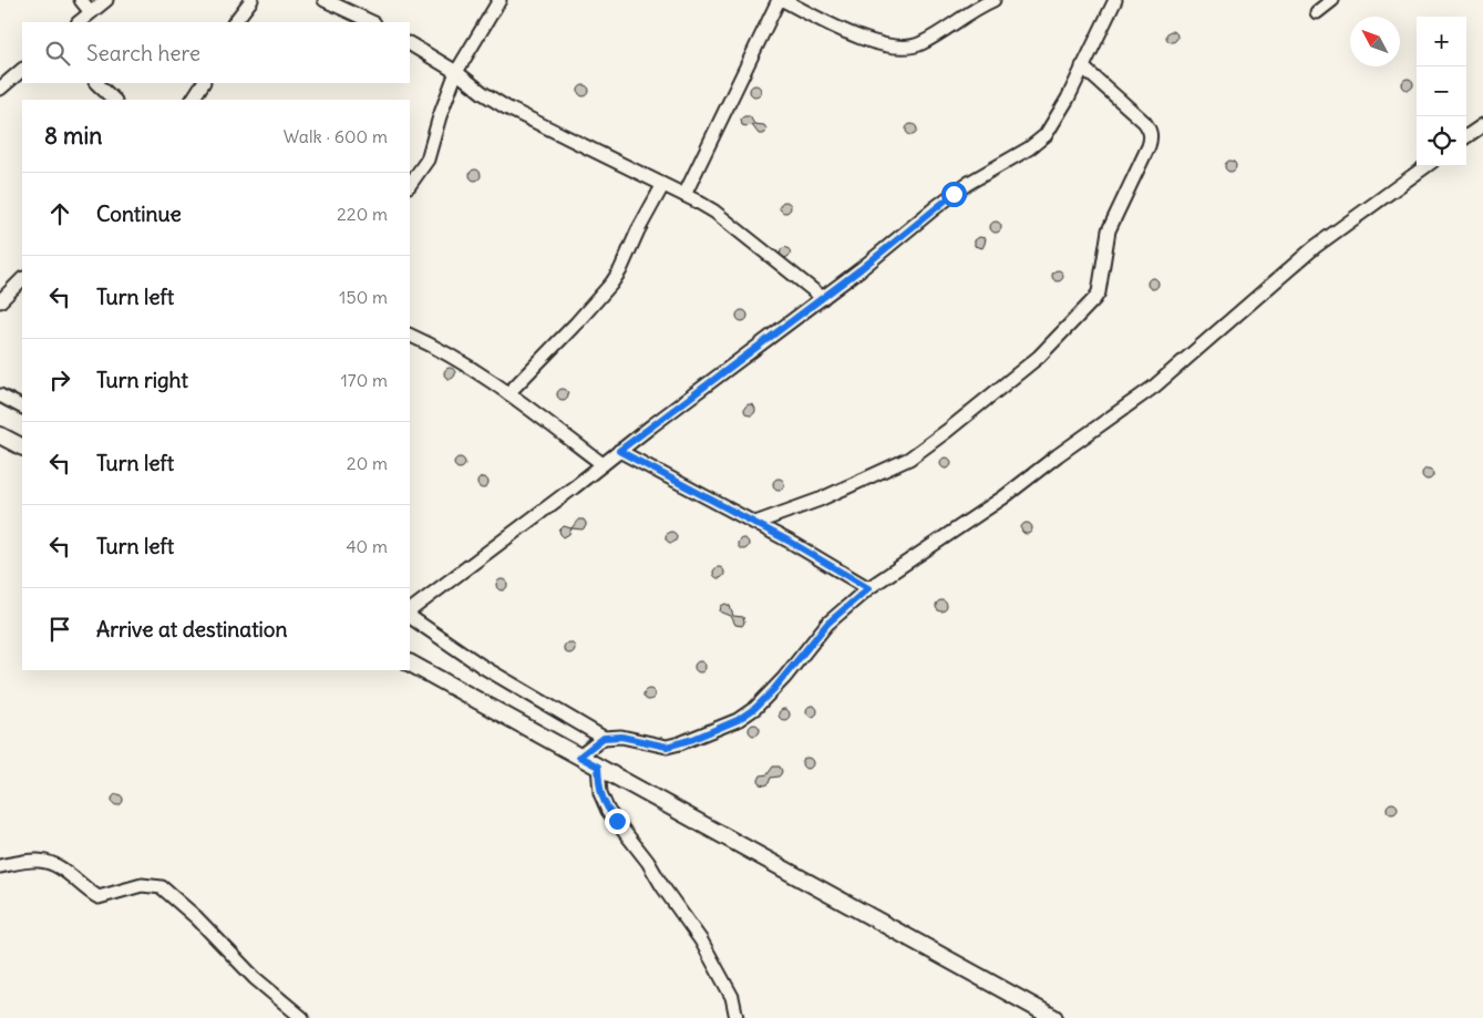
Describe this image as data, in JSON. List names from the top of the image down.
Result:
{
  "north": "top left",
  "page": {
    "map_buttons": ["+", "−"],
    "search": "Search here",
    "heading": ["8 min", "Walk · 600 m"],
    "list": [
      ["Continue", "220 m"],
      ["Turn left", "150 m"],
      ["Turn right", "170 m"],
      ["Turn left", "20 m"],
      ["Turn left", "40 m"],
      "Arrive at destination"
    ]
  }
}
